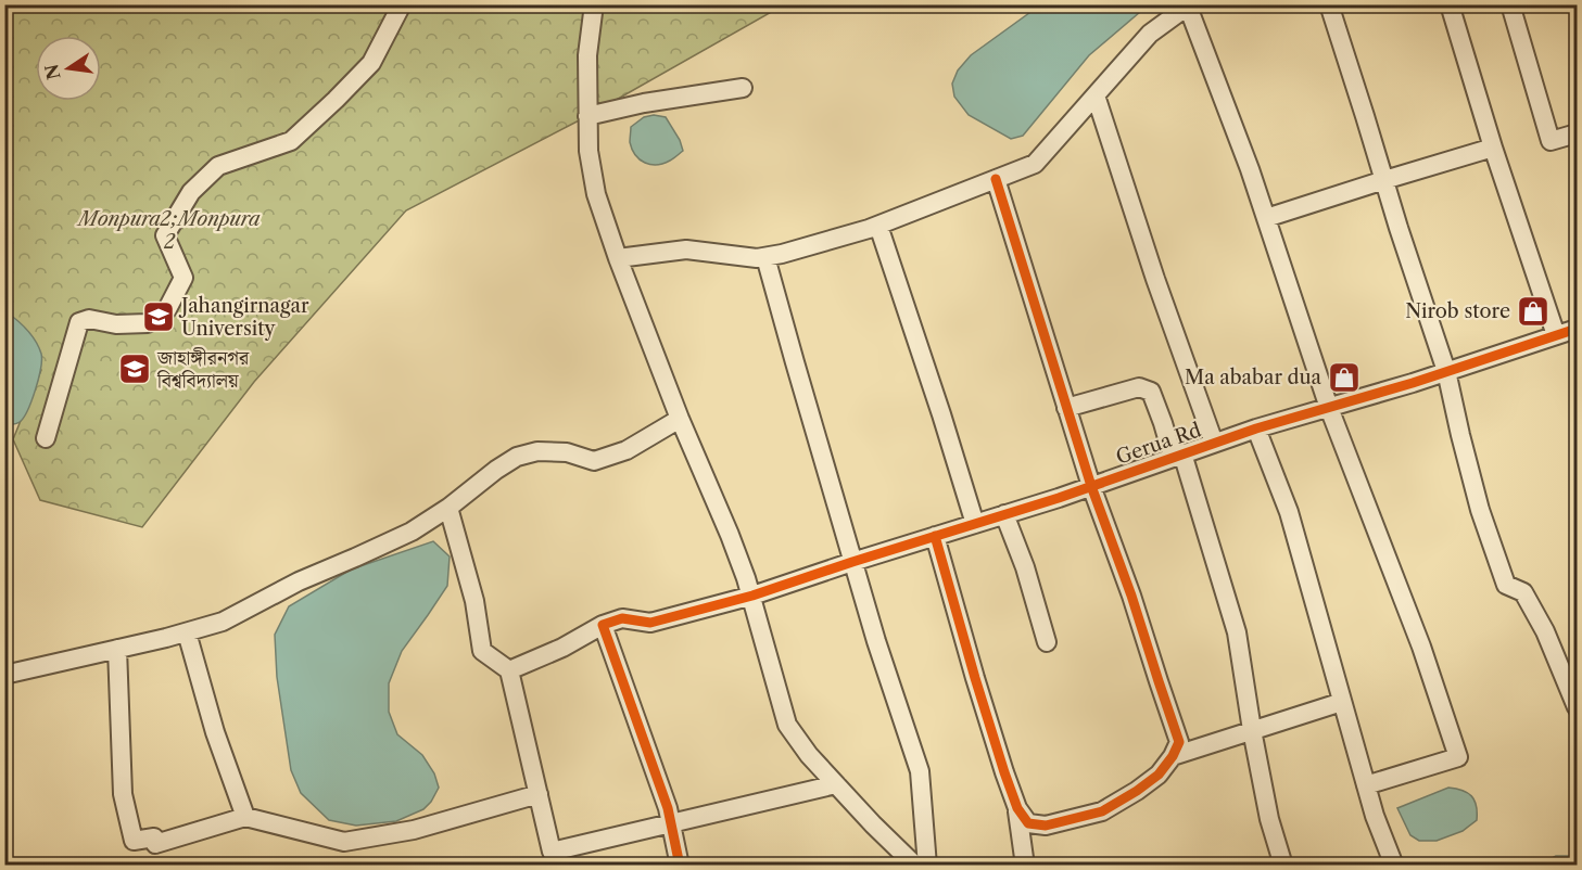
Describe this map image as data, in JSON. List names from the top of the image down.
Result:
{
  "streets": {
    "street": ["Gerua Rd"]
  },
  "parks": ["Monpura2;Monpura 2"],
  "places": {
    "shop": ["Nirob store", "Ma ababar dua"],
    "school or university": ["Jahangirnagar University", "জাহাঙ্গীরনগর বিশ্ববিদ্যালয়"]
  },
  "north": "left"
}
